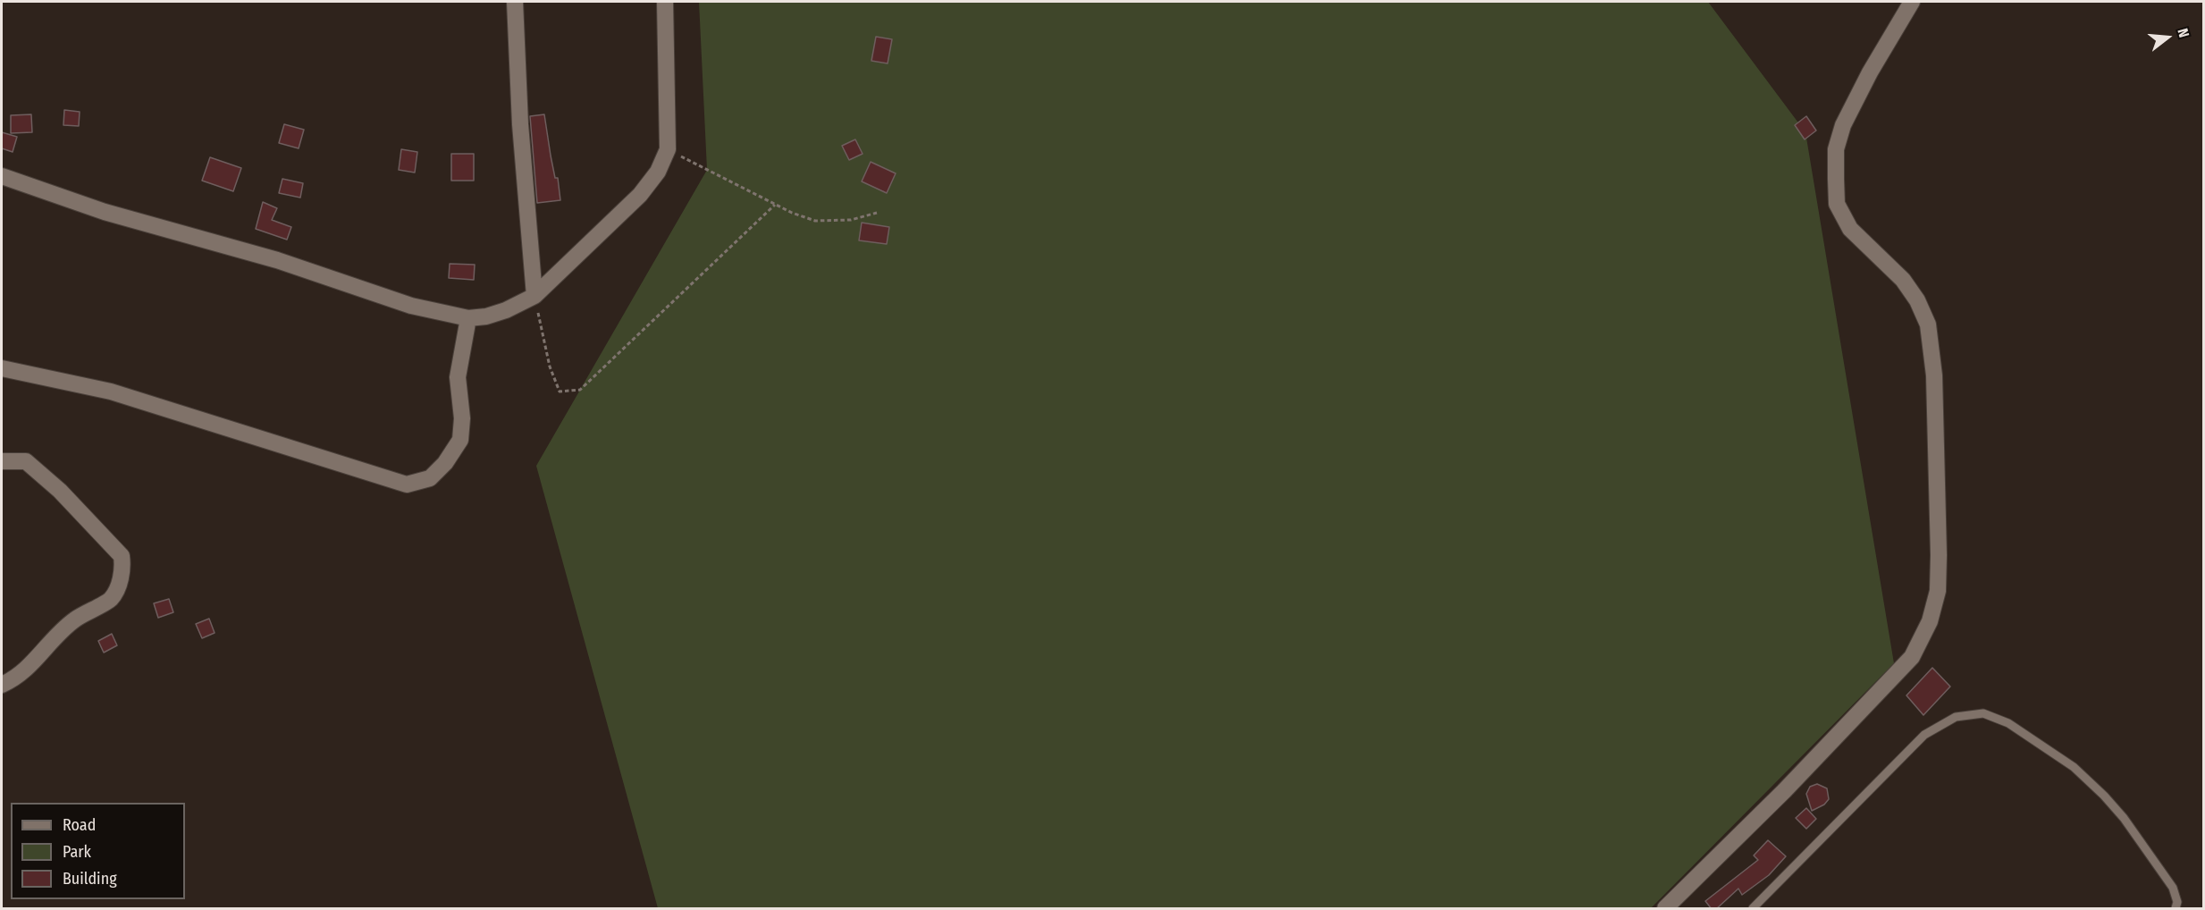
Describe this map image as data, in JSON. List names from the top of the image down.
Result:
{
  "legend": ["Road", "Park", "Building"],
  "north": "right"
}
